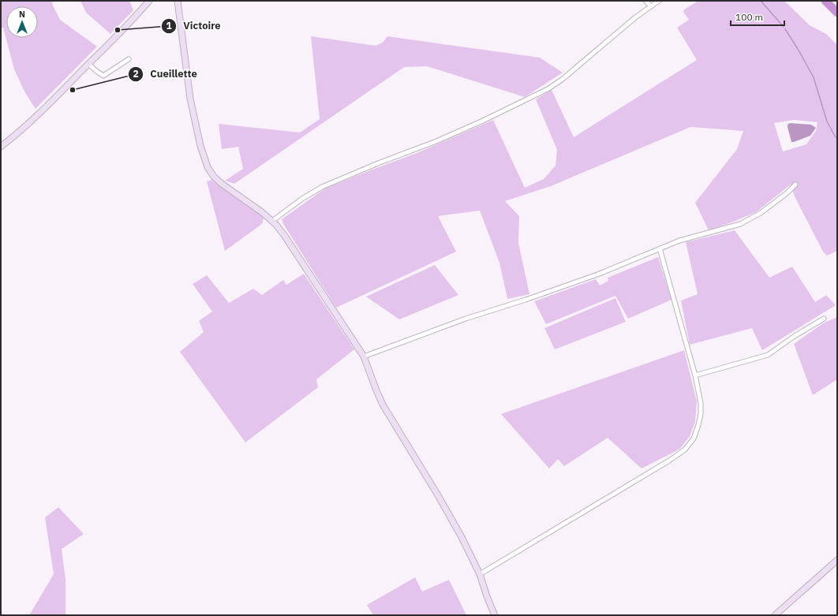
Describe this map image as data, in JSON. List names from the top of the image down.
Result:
{
  "places": ["Victoire", "Cueillette"],
  "scale_bar": "100 m",
  "north": "top"
}
